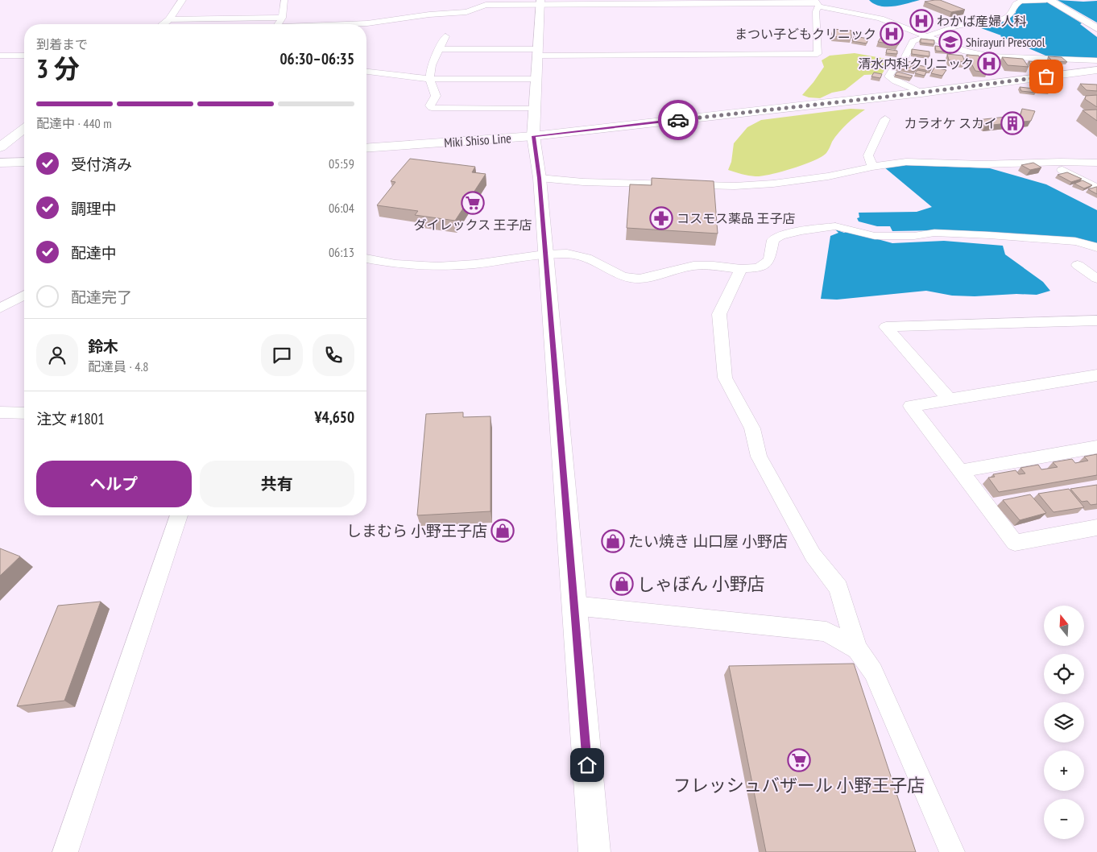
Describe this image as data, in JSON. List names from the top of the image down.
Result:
{
  "streets": {
    "main road": ["Miki Shiso Line"]
  },
  "places": {
    "hospital": ["わかば産婦人科", "まつい子どもクリニック", "清水内科クリニック"],
    "school or university": ["Shirayuri Prescool"],
    "building": ["カラオケ スカイ"],
    "supermarket": ["ダイレックス 王子店", "フレッシュバザール 小野王子店"],
    "pharmacy": ["コスモス薬品 王子店"],
    "shop": ["しまむら 小野王子店", "たい焼き 山口屋 小野店", "しゃぼん 小野店"]
  },
  "north": "top",
  "page": {
    "heading": ["3 分", "到着まで", "06:30–06:35"],
    "panel": [
      "鈴木",
      "配達員 · 4.8",
      "注文 #1801",
      "¥4,650"
    ],
    "bar": "配達中 · 440 m",
    "list": [
      ["受付済み", "05:59"],
      ["調理中", "06:04"],
      ["配達中", "06:13"],
      "配達完了"
    ],
    "buttons": ["ヘルプ", "共有"],
    "map_buttons": ["+", "−"]
  }
}
